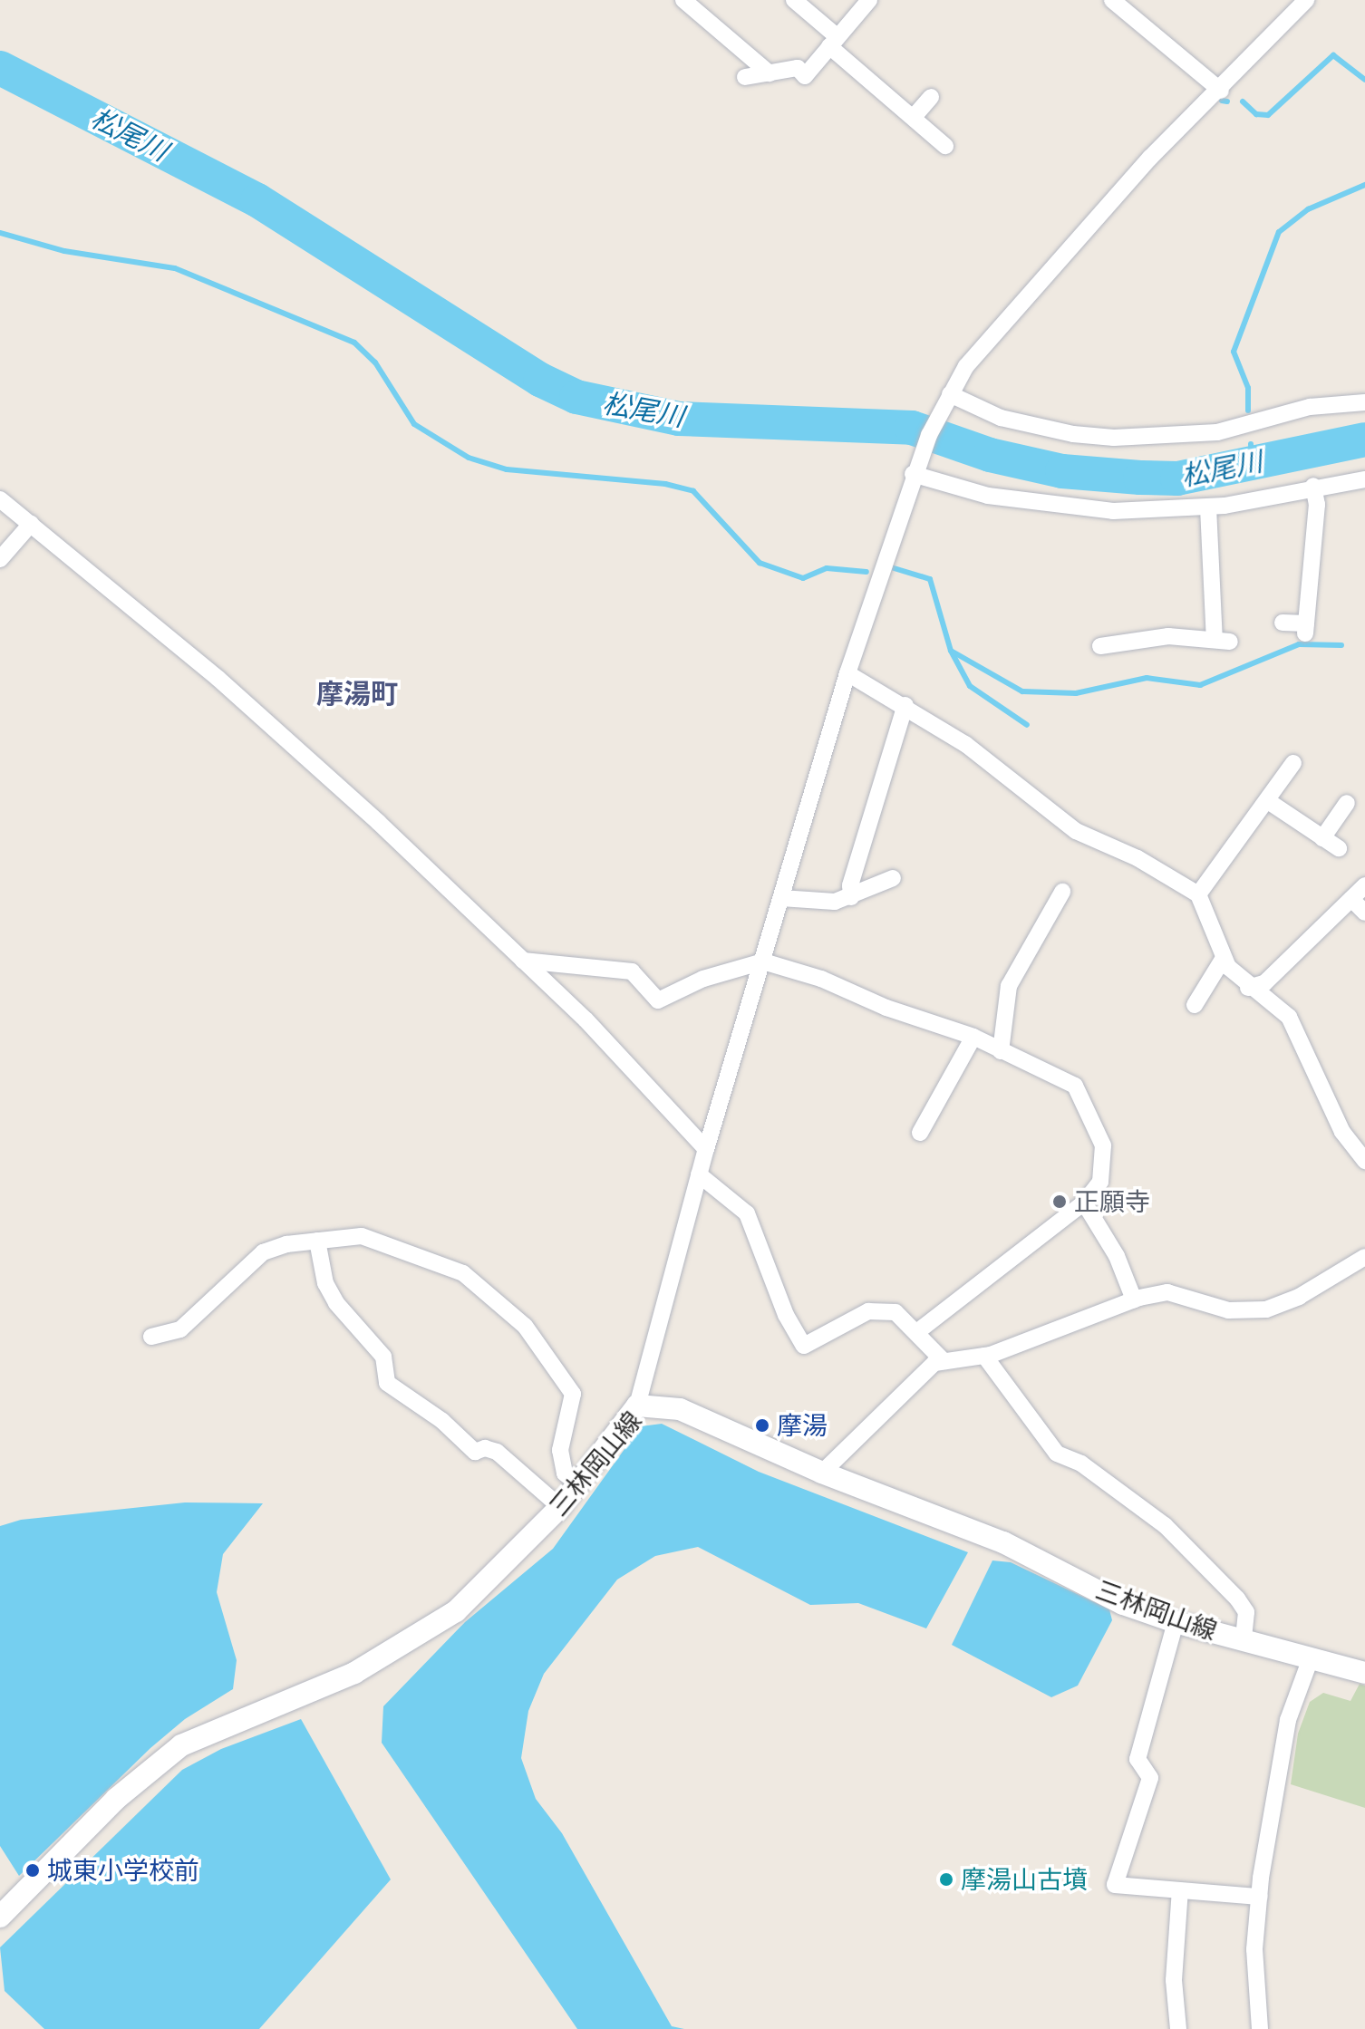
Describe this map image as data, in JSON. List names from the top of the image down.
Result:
{
  "streets": {
    "main road": ["三林岡山線"]
  },
  "districts": ["摩湯町"],
  "water": ["松尾川"],
  "places": [
    "正願寺",
    "摩湯",
    "城東小学校前",
    "摩湯山古墳"
  ]
}
